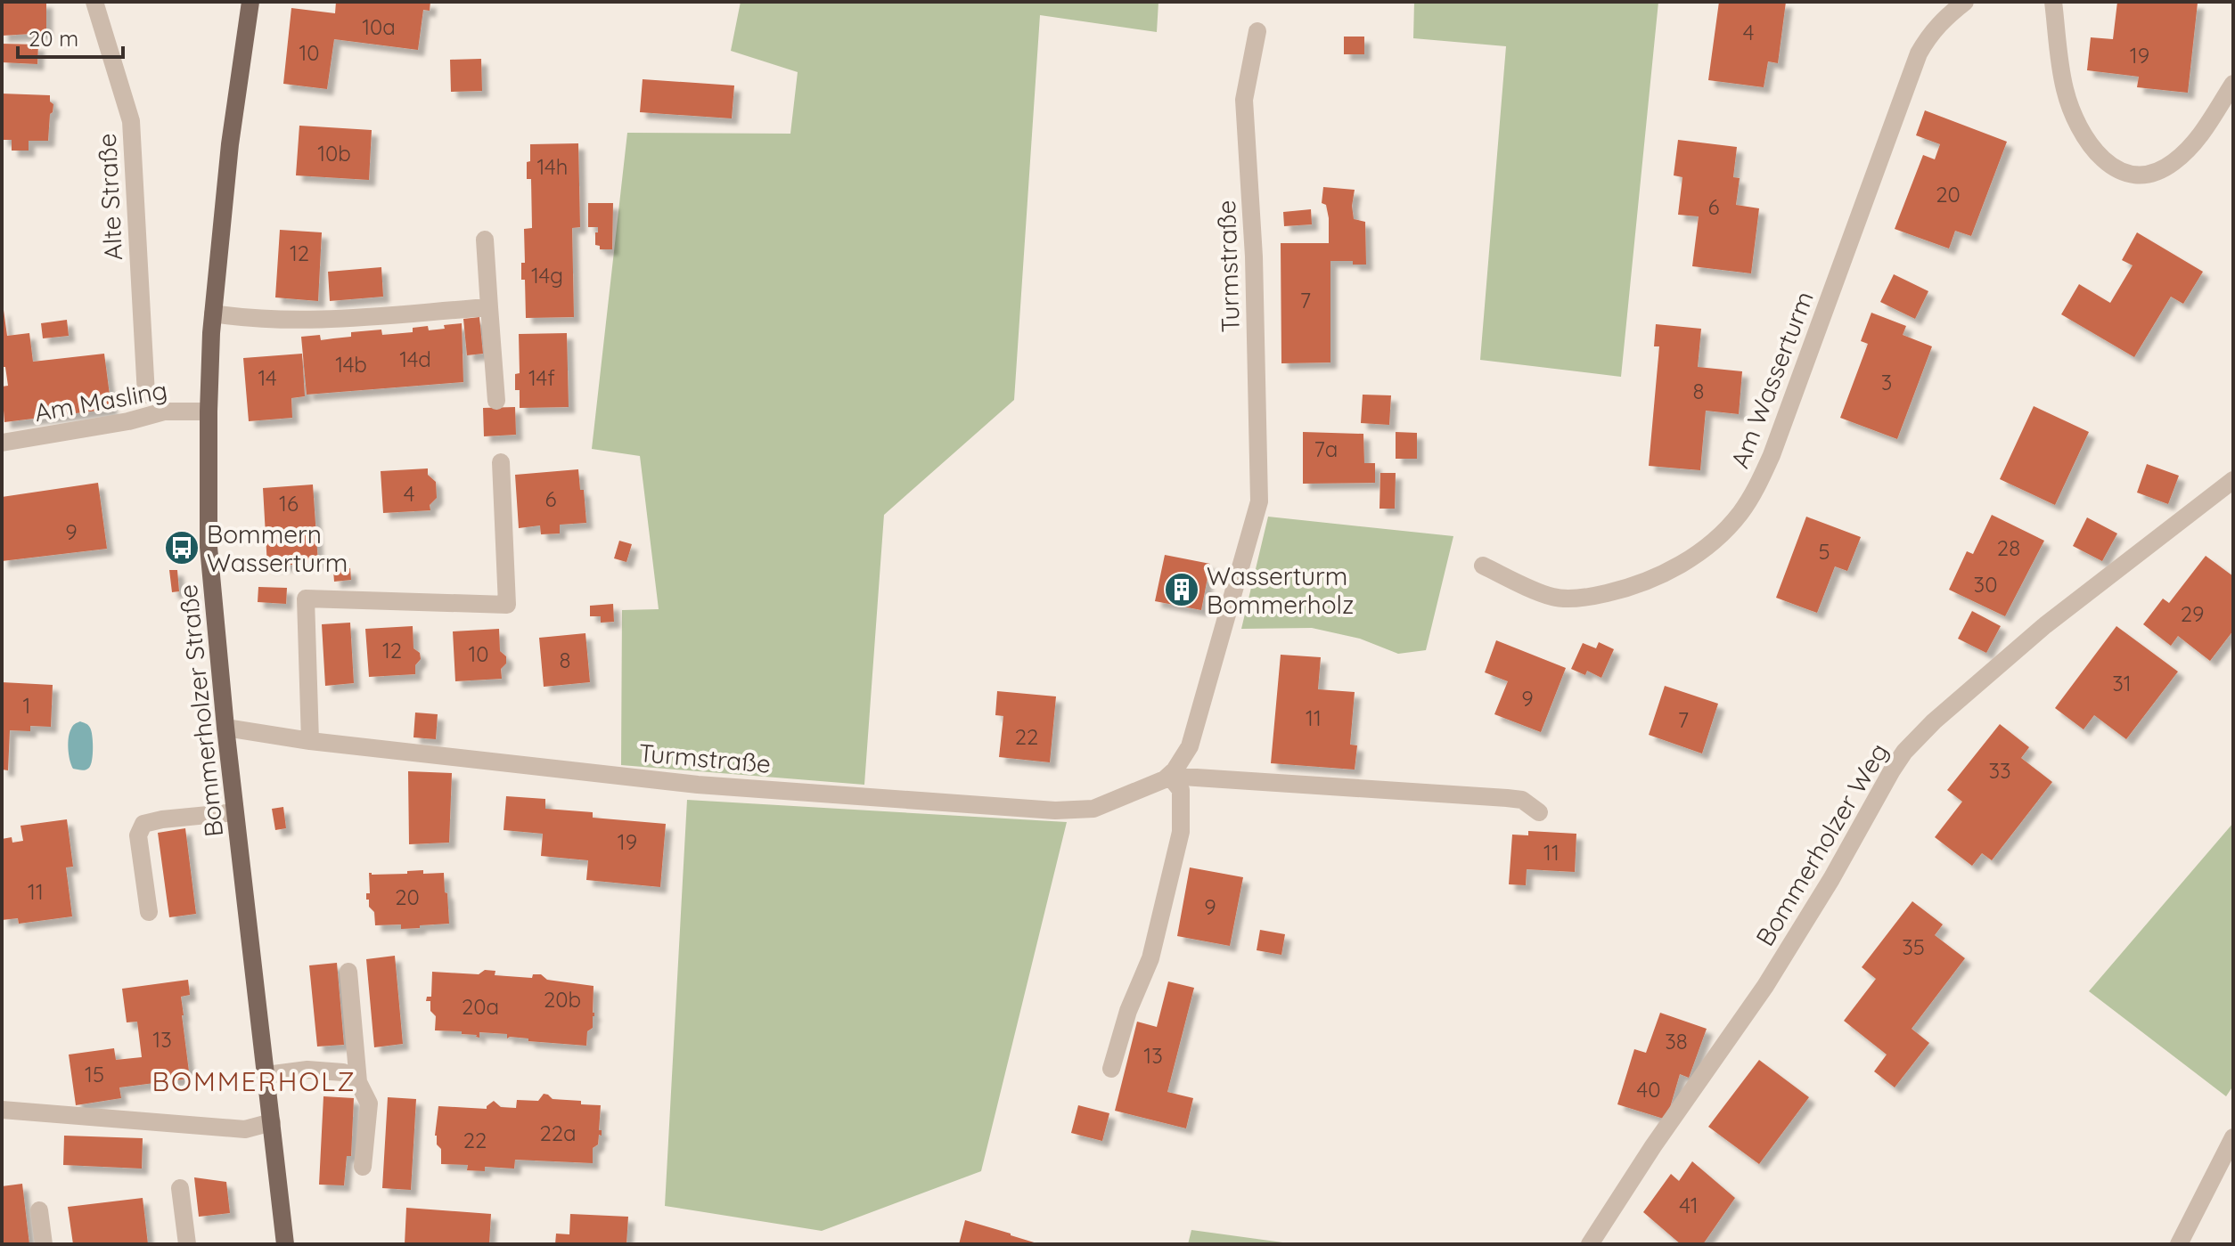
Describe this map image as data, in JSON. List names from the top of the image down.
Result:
{
  "streets": {
    "main road": ["Bommerholzer Straße"],
    "street": [
      "Alte Straße",
      "Turmstraße",
      "Am Wasserturm",
      "Am Masling",
      "Bommerholzer Weg"
    ]
  },
  "crossings": [
    ["Turmstraße", "Bommerholzer Straße"],
    ["Am Masling", "Bommerholzer Straße"]
  ],
  "districts": ["BOMMERHOLZ"],
  "places": {
    "bus stop": ["Bommern Wasserturm"],
    "building": ["Wasserturm Bommerholz"]
  },
  "house_numbers": [
    "10a",
    "4",
    "10",
    "19",
    "10b",
    "14h",
    "20",
    "6",
    "12",
    "14g",
    "7",
    "14d",
    "14b",
    "14",
    "14f",
    "3",
    "8",
    "7a",
    "4",
    "6",
    "16",
    "9",
    "28",
    "5",
    "30",
    "29",
    "12",
    "10",
    "8",
    "31",
    "9",
    "1",
    "11",
    "7",
    "22",
    "33",
    "19",
    "11",
    "11",
    "20",
    "9",
    "35",
    "20b",
    "20a",
    "13",
    "38",
    "13",
    "15",
    "40",
    "22a",
    "22",
    "41"
  ],
  "scale_bar": "20 m"
}
